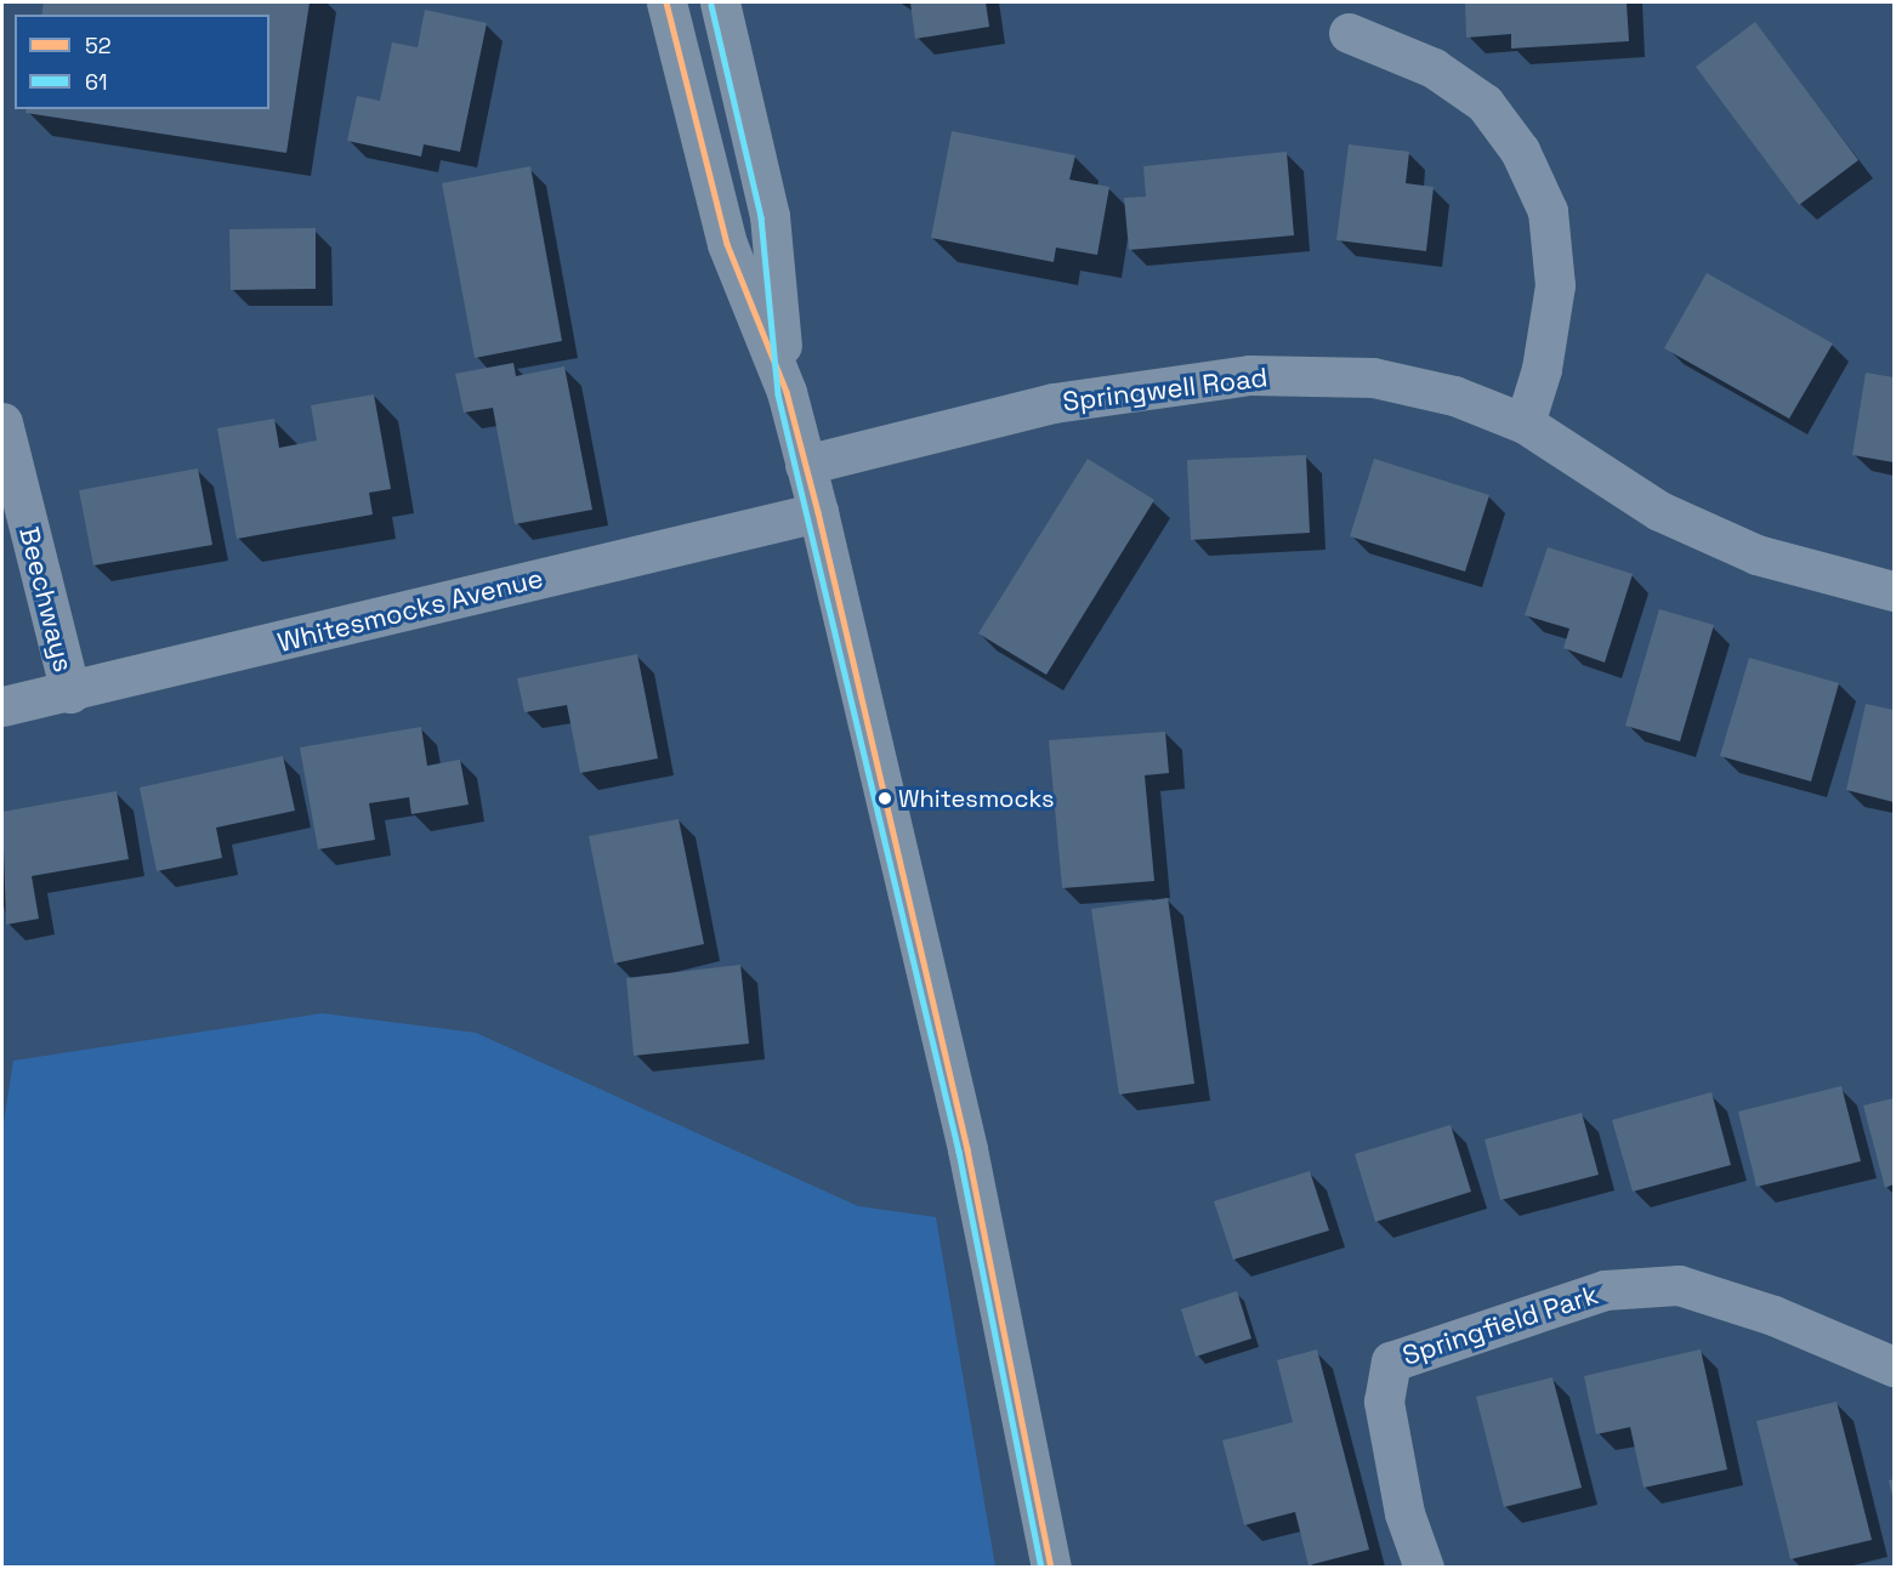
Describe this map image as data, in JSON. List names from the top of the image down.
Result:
{
  "streets": {
    "street": [
      "Springwell Road",
      "Beechways",
      "Whitesmocks Avenue",
      "Springfield Park"
    ]
  },
  "crossings": [
    ["Beechways", "Whitesmocks Avenue"]
  ],
  "places": ["Whitesmocks"],
  "lines": ["transit line 52", "transit line 61"],
  "legend": ["52", "61"]
}
